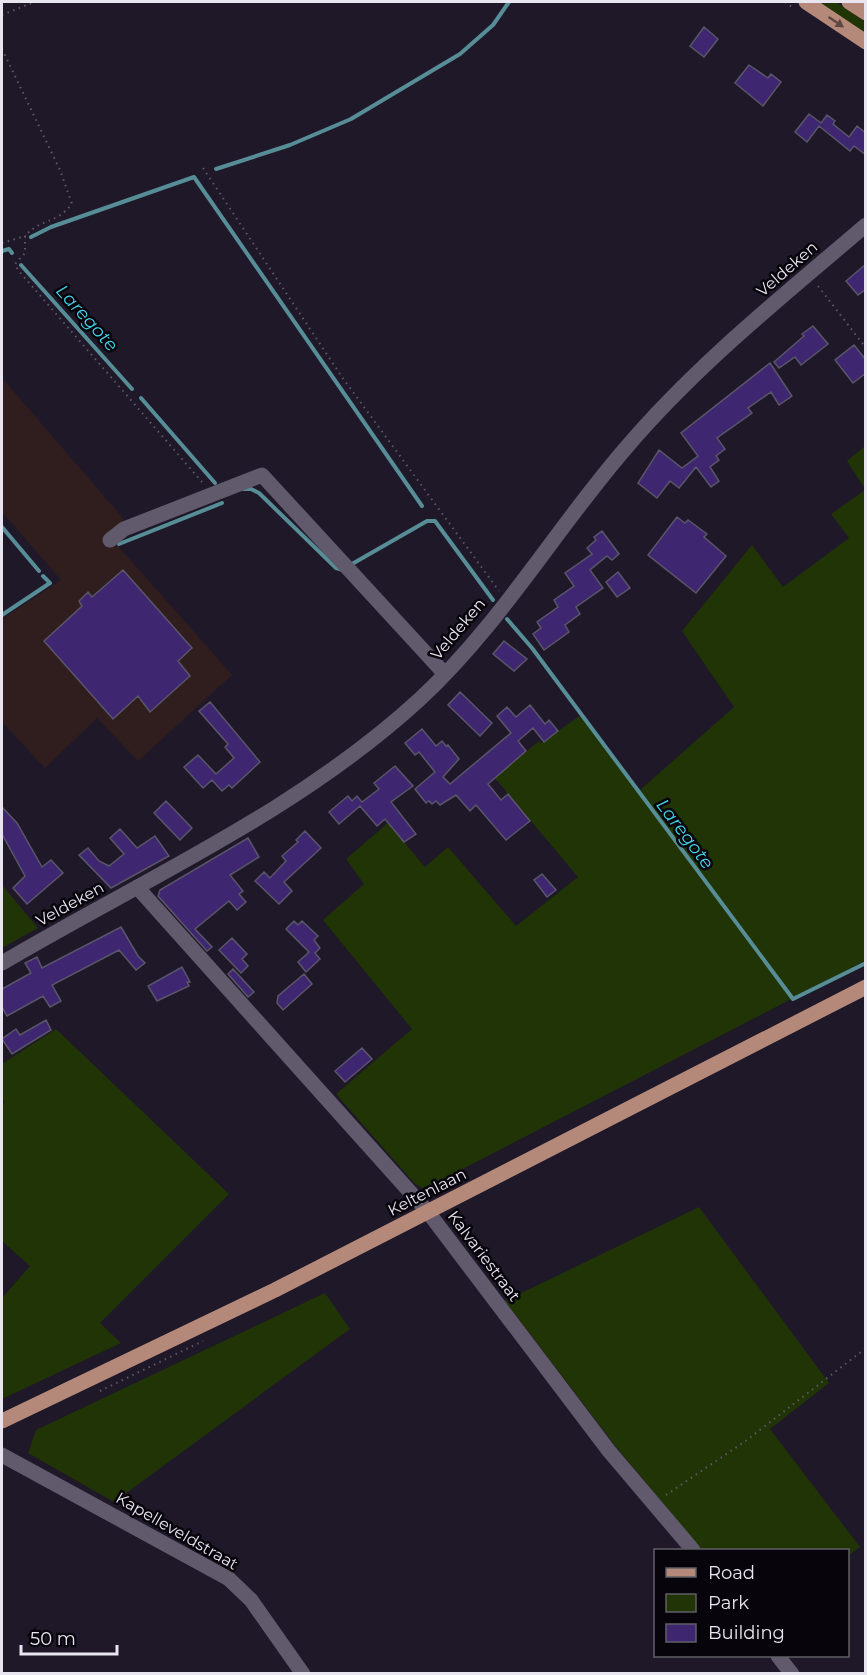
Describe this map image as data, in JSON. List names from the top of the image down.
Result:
{
  "streets": {
    "main road": ["Keltenlaan"],
    "street": ["Veldeken", "Kalvariestraat", "Kapelleveldstraat"]
  },
  "crossings": [
    ["Veldeken", "Kalvariestraat"],
    ["Keltenlaan", "Kalvariestraat"]
  ],
  "water": ["Laregote"],
  "legend": ["Road", "Park", "Building"],
  "scale_bar": "50 m"
}
